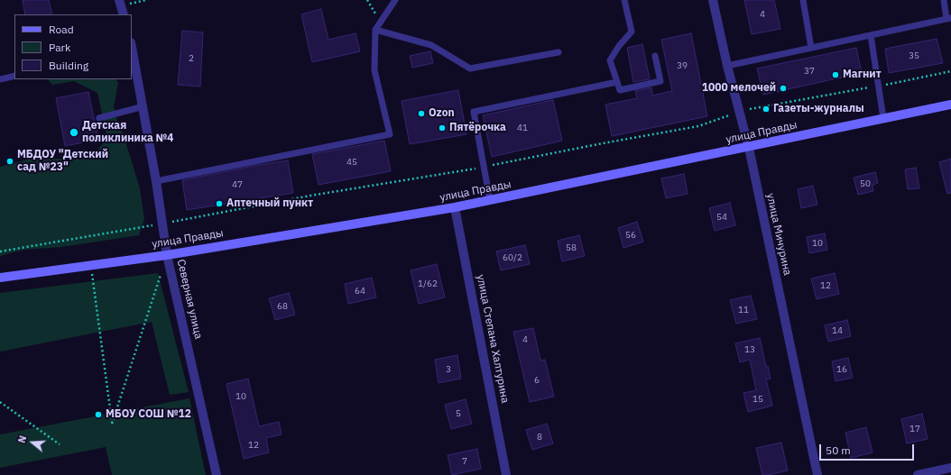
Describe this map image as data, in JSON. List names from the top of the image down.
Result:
{
  "streets": {
    "street": [
      "улица Правды",
      "улица Мичурина",
      "Северная улица",
      "улица Степана Халтурина"
    ]
  },
  "crossings": [
    ["улица Правды", "улица Мичурина"],
    ["улица Правды", "Северная улица"],
    ["улица Правды", "улица Степана Халтурина"]
  ],
  "places": [
    "Магнит",
    "1000 мелочей",
    "Газеты-журналы",
    "Ozon",
    "Пятёрочка",
    "Детская поликлиника №4",
    "МБДОУ \"Детский сад №23\"",
    "Аптечный пункт",
    "МБОУ СОШ №12"
  ],
  "house_numbers": [
    "4",
    "35",
    "2",
    "39",
    "37",
    "41",
    "45",
    "50",
    "47",
    "54",
    "56",
    "10",
    "58",
    "60/2",
    "1/62",
    "12",
    "64",
    "68",
    "11",
    "14",
    "4",
    "13",
    "3",
    "16",
    "6",
    "10",
    "15",
    "5",
    "17",
    "8",
    "12",
    "7"
  ],
  "legend": ["Road", "Park", "Building"],
  "scale_bar": "50 m",
  "north": "left"
}
